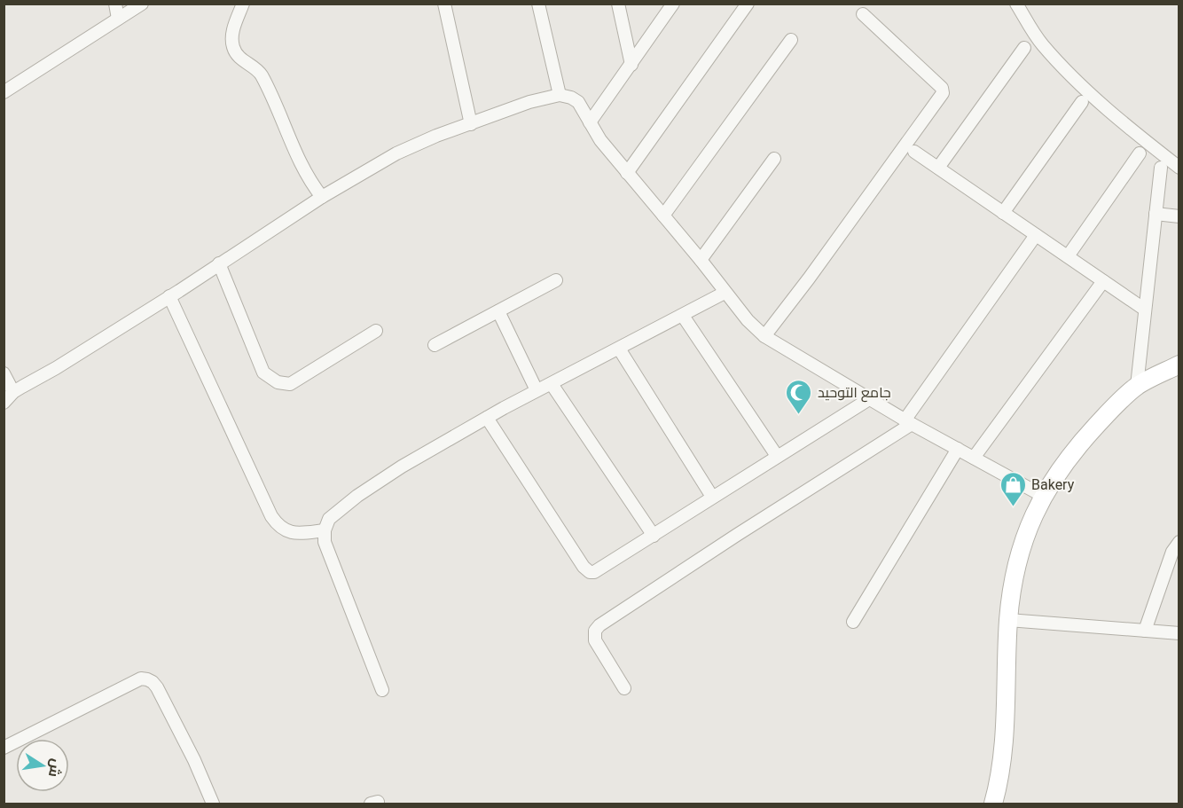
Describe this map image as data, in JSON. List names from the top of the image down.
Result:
{
  "places": {
    "mosque": ["جامع التوحيد"],
    "shop": ["Bakery"]
  },
  "north": "right"
}
